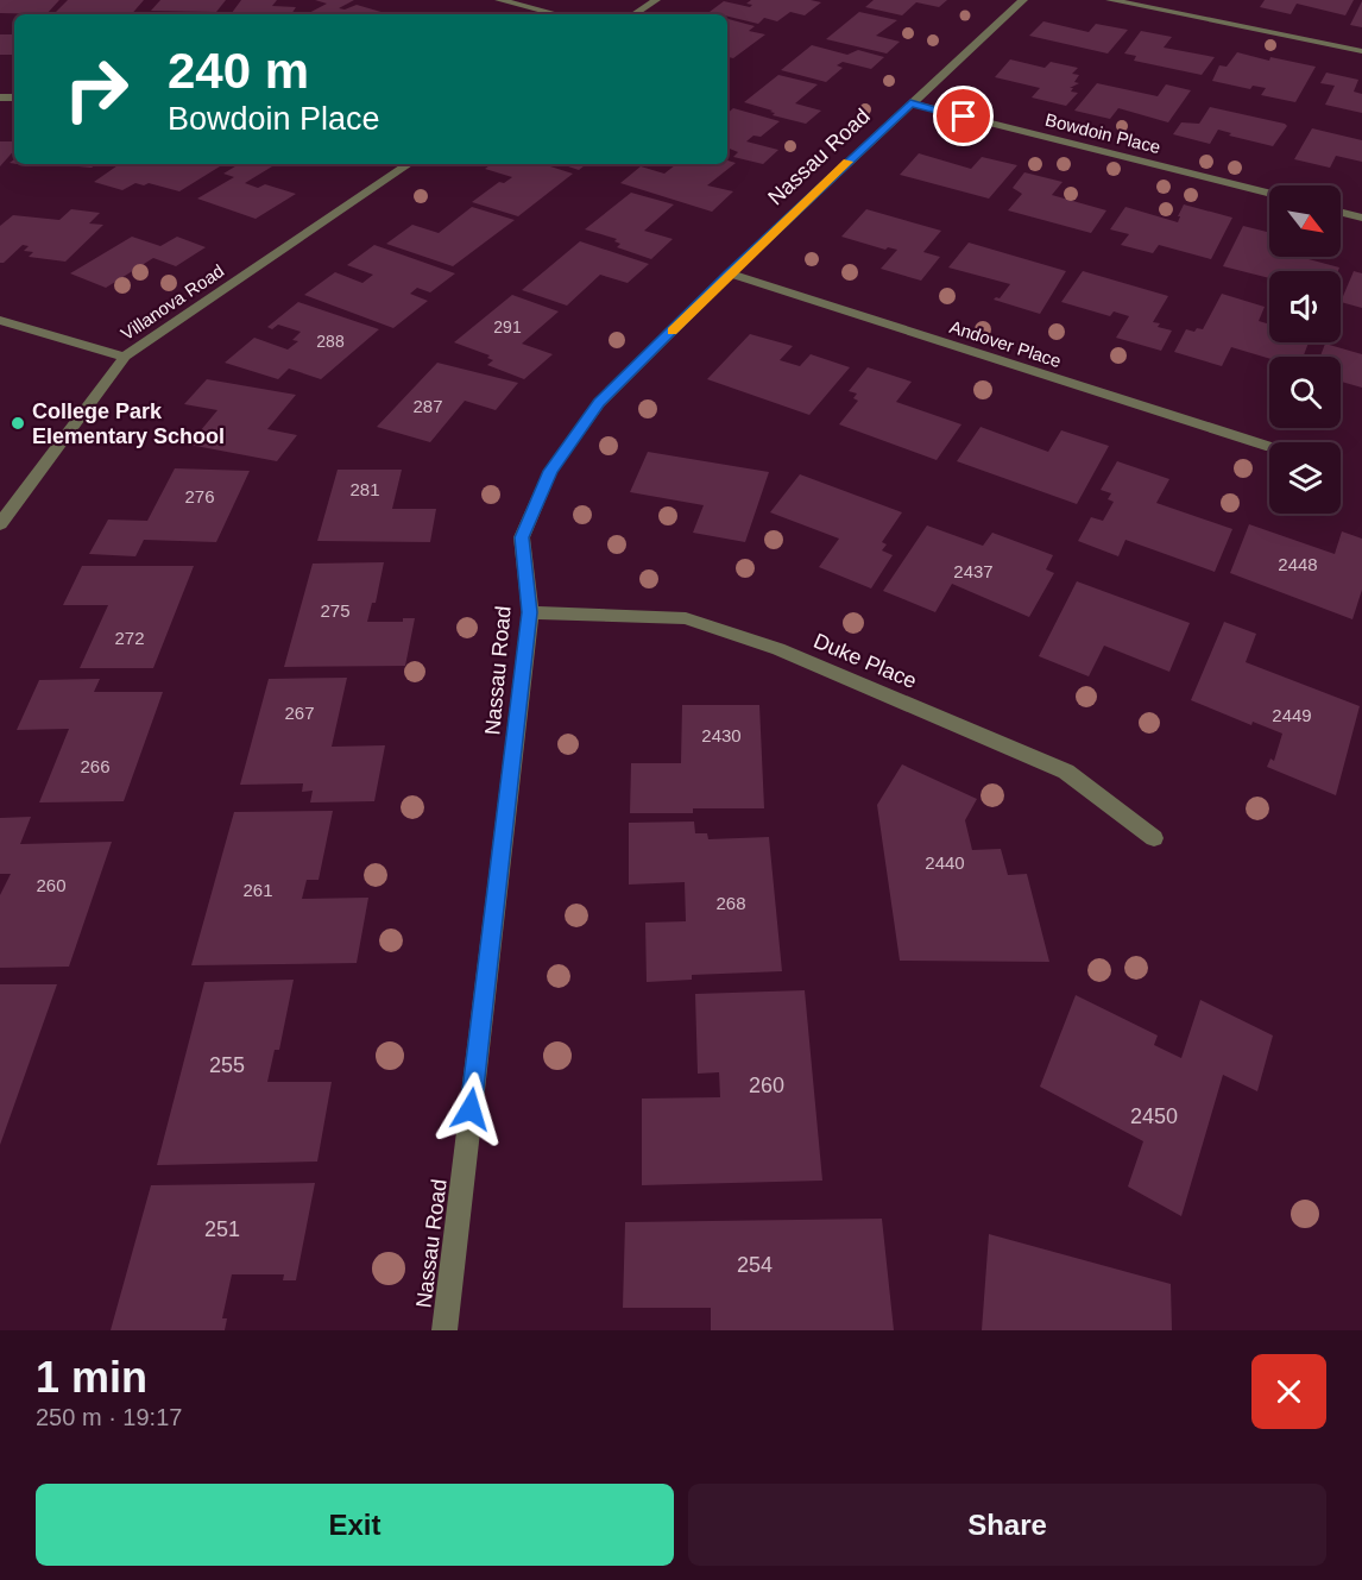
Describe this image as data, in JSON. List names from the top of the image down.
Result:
{
  "streets": {
    "street": [
      "Bowdoin Place",
      "Nassau Road",
      "Villanova Road",
      "Andover Place",
      "Duke Place"
    ]
  },
  "crossings": [
    ["Bowdoin Place", "Nassau Road"],
    ["Nassau Road", "Andover Place"],
    ["Nassau Road", "Duke Place"]
  ],
  "places": ["College Park Elementary School"],
  "house_numbers": [
    "291",
    "288",
    "287",
    "281",
    "276",
    "2448",
    "2437",
    "275",
    "272",
    "267",
    "2449",
    "2430",
    "266",
    "2440",
    "260",
    "261",
    "268",
    "255",
    "260",
    "2450",
    "251",
    "254"
  ],
  "north": "bottom right",
  "page": {
    "turn": ["240 m", "Bowdoin Place"],
    "heading": ["1 min", "250 m · 19:17"],
    "buttons": ["Exit", "Share"]
  }
}
